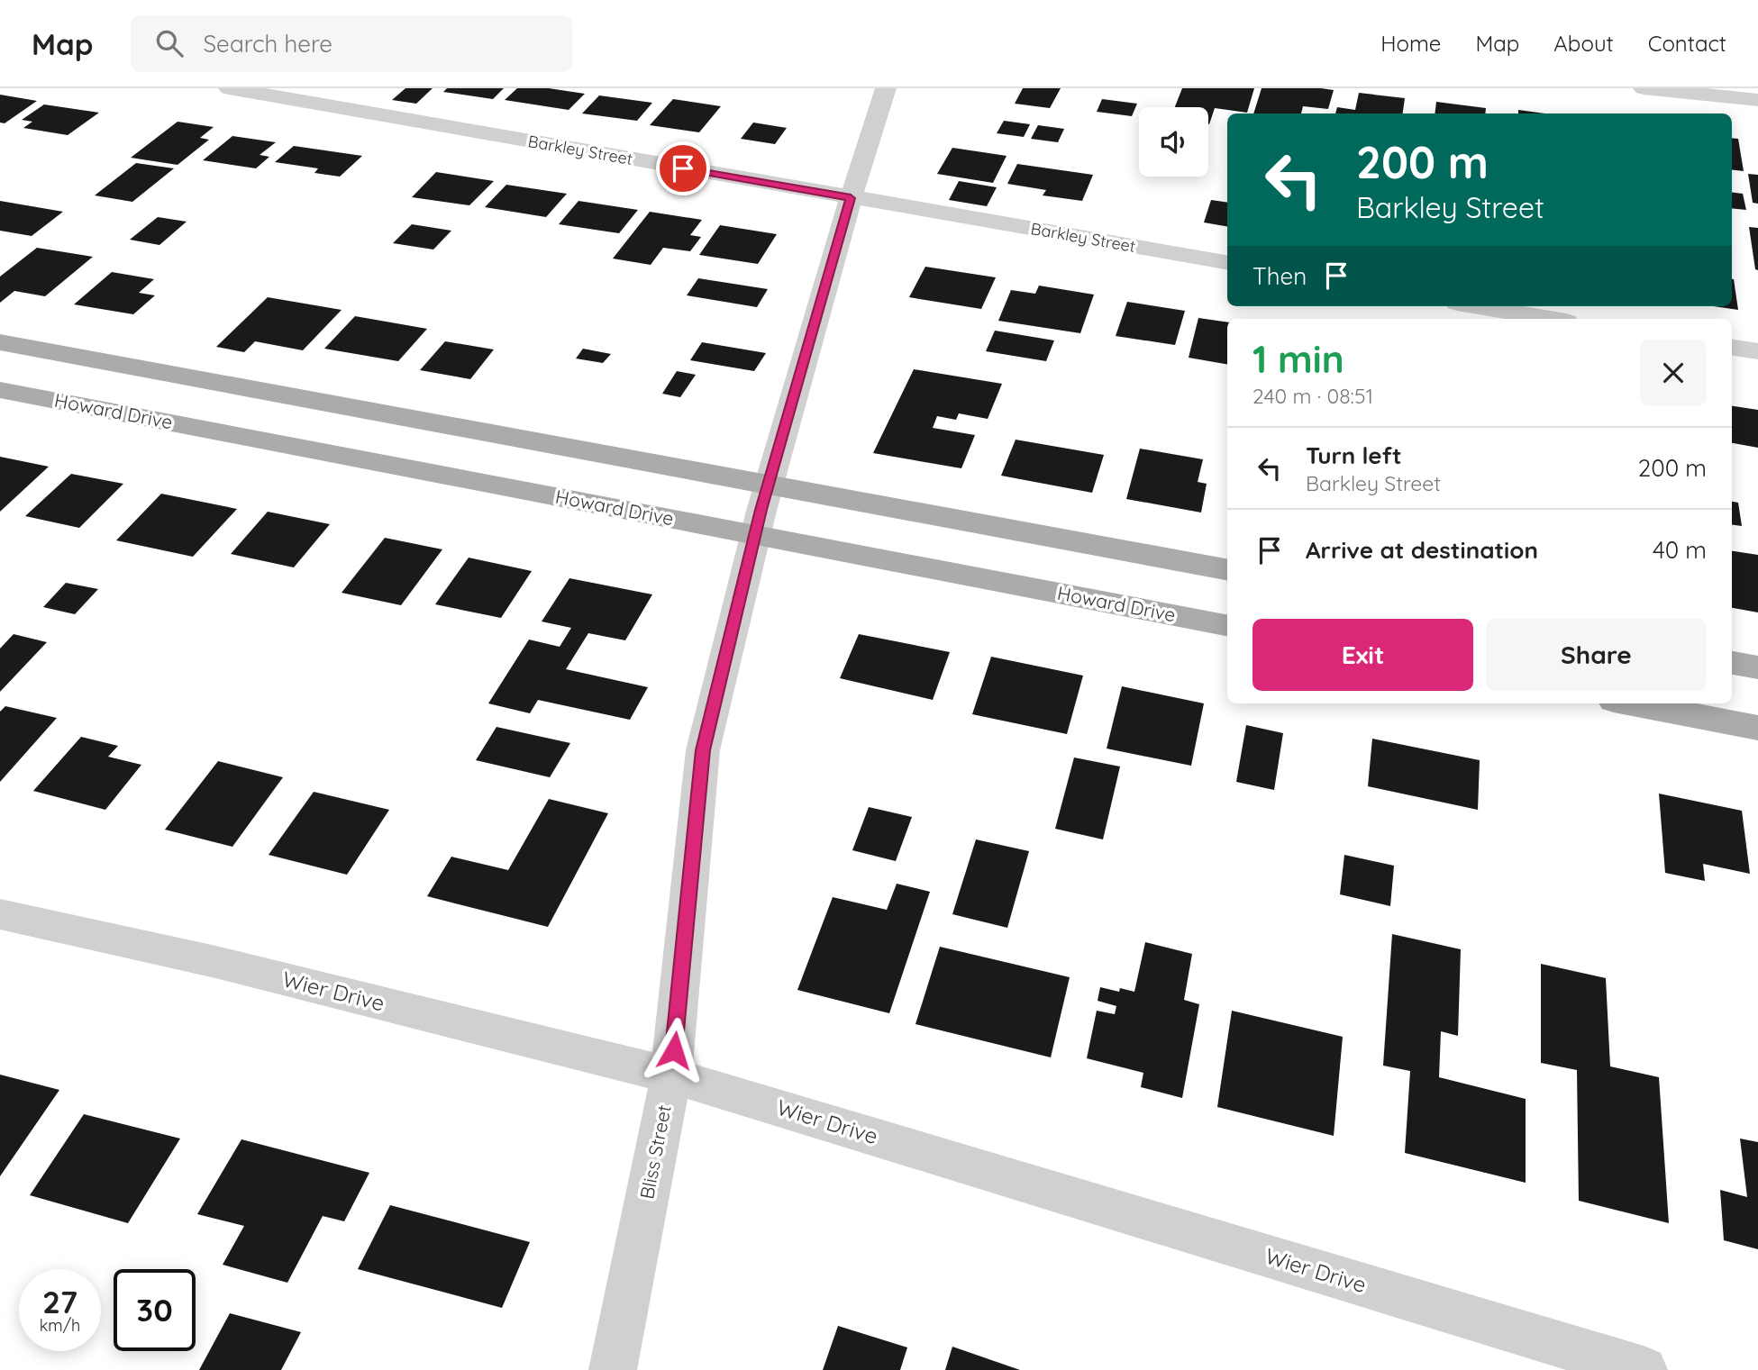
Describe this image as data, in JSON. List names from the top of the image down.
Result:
{
  "streets": {
    "main road": ["Howard Drive"],
    "street": ["Barkley Street", "Wier Drive", "Bliss Street"]
  },
  "crossings": [
    ["Barkley Street", "Bliss Street"],
    ["Howard Drive", "Bliss Street"],
    ["Wier Drive", "Bliss Street"]
  ],
  "page": {
    "header": "Map",
    "search": "Search here",
    "nav": [
      "Home",
      "Map",
      "About",
      "Contact"
    ],
    "turn": ["200 m", "Barkley Street"],
    "then": "Then",
    "heading": ["1 min", "240 m · 08:51"],
    "list": [
      {
        "name": "Turn left",
        "note": "Barkley Street",
        "value": "200 m"
      },
      {
        "name": "Arrive at destination",
        "value": "40 m"
      }
    ],
    "buttons": ["Exit", "Share"],
    "speed": "27 km/h",
    "limit": "30"
  }
}
